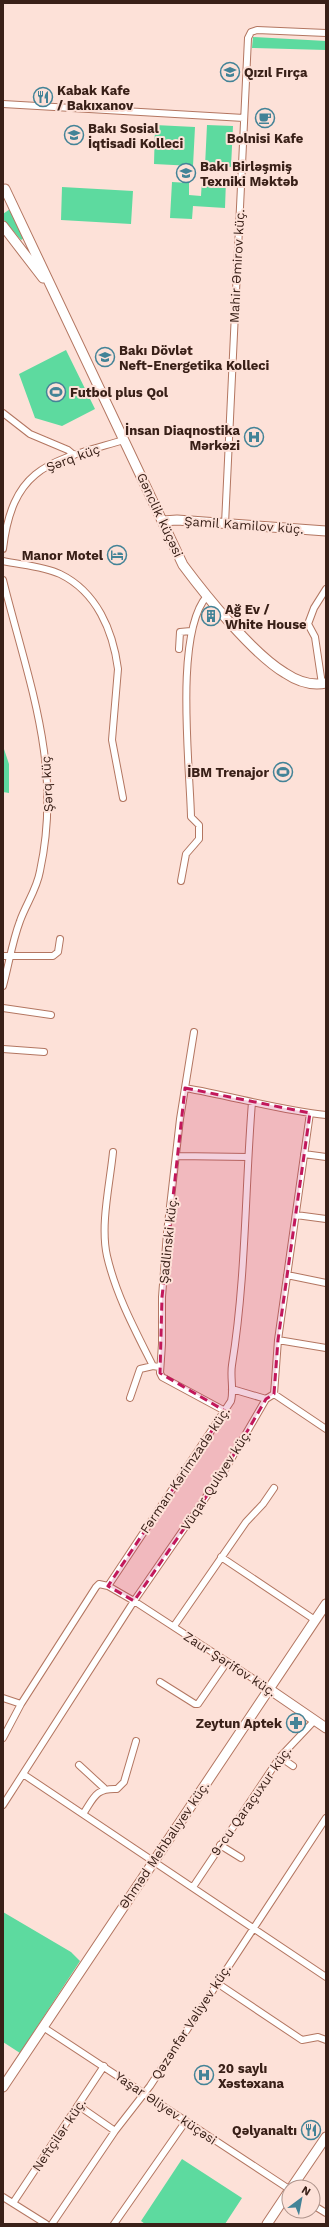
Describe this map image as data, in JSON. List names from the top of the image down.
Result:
{
  "streets": {
    "street": [
      "Mahir Əmirov küç.",
      "Şərq küç",
      "Gənclik küçəsi",
      "Şamil Kamilov küç.",
      "Şadlinski küç.",
      "Fərman Kərimzadə küç.",
      "Vüqar Quliyev küç.",
      "Zaur Şərifov küç.",
      "9-cu Qaraçuxur küç.",
      "Əhməd Mehbalıyev küç.",
      "Qəzənfər Vəliyev küç.",
      "Yaşar Əliyev küçəsi",
      "Neftçilər küç."
    ]
  },
  "crossings": [
    ["Mahir Əmirov küç.", "Şamil Kamilov küç."],
    ["Şərq küç", "Gənclik küçəsi"],
    ["Gənclik küçəsi", "Şamil Kamilov küç."],
    ["Fərman Kərimzadə küç.", "Zaur Şərifov küç."],
    ["Vüqar Quliyev küç.", "Zaur Şərifov küç."],
    ["Zaur Şərifov küç.", "9-cu Qaraçuxur küç."],
    ["Zaur Şərifov küç.", "Əhməd Mehbalıyev küç."],
    ["Əhməd Mehbalıyev küç.", "Yaşar Əliyev küçəsi"],
    ["Qəzənfər Vəliyev küç.", "Yaşar Əliyev küçəsi"],
    ["Yaşar Əliyev küçəsi", "Neftçilər küç."]
  ],
  "places": {
    "school or university": [
      "Qızıl Fırça",
      "Bakı Sosial İqtisadi Kolleci",
      "Bakı Birləşmiş Texniki Məktəb",
      "Bakı Dövlət Neft-Energetika Kolleci"
    ],
    "restaurant": ["Kabak Kafe / Bakıxanov", "Qəlyanaltı"],
    "cafe": ["Bolnisi Kafe"],
    "sports": ["Futbol plus Qol", "İBM Trenajor"],
    "hospital": ["İnsan Diaqnostika Mərkəzi", "20 saylı Xəstəxana"],
    "hotel": ["Manor Motel"],
    "building": ["Ağ Ev / White House"],
    "pharmacy": ["Zeytun Aptek"]
  },
  "north": "top right"
}
